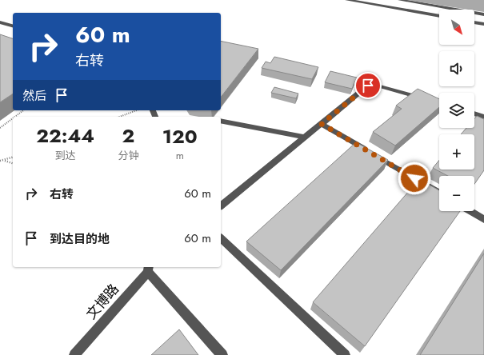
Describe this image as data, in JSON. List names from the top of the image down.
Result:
{
  "streets": {
    "lane": ["文博路"]
  },
  "north": "bottom right",
  "page": {
    "map_buttons": ["+", "−"],
    "turn": ["60 m", "右转"],
    "then": "然后",
    "eta": [
      "22:44",
      "到达",
      "2",
      "分钟",
      "120",
      "m"
    ],
    "list": [
      {
        "name": "右转",
        "value": "60 m"
      },
      {
        "name": "到达目的地",
        "value": "60 m"
      }
    ]
  }
}
